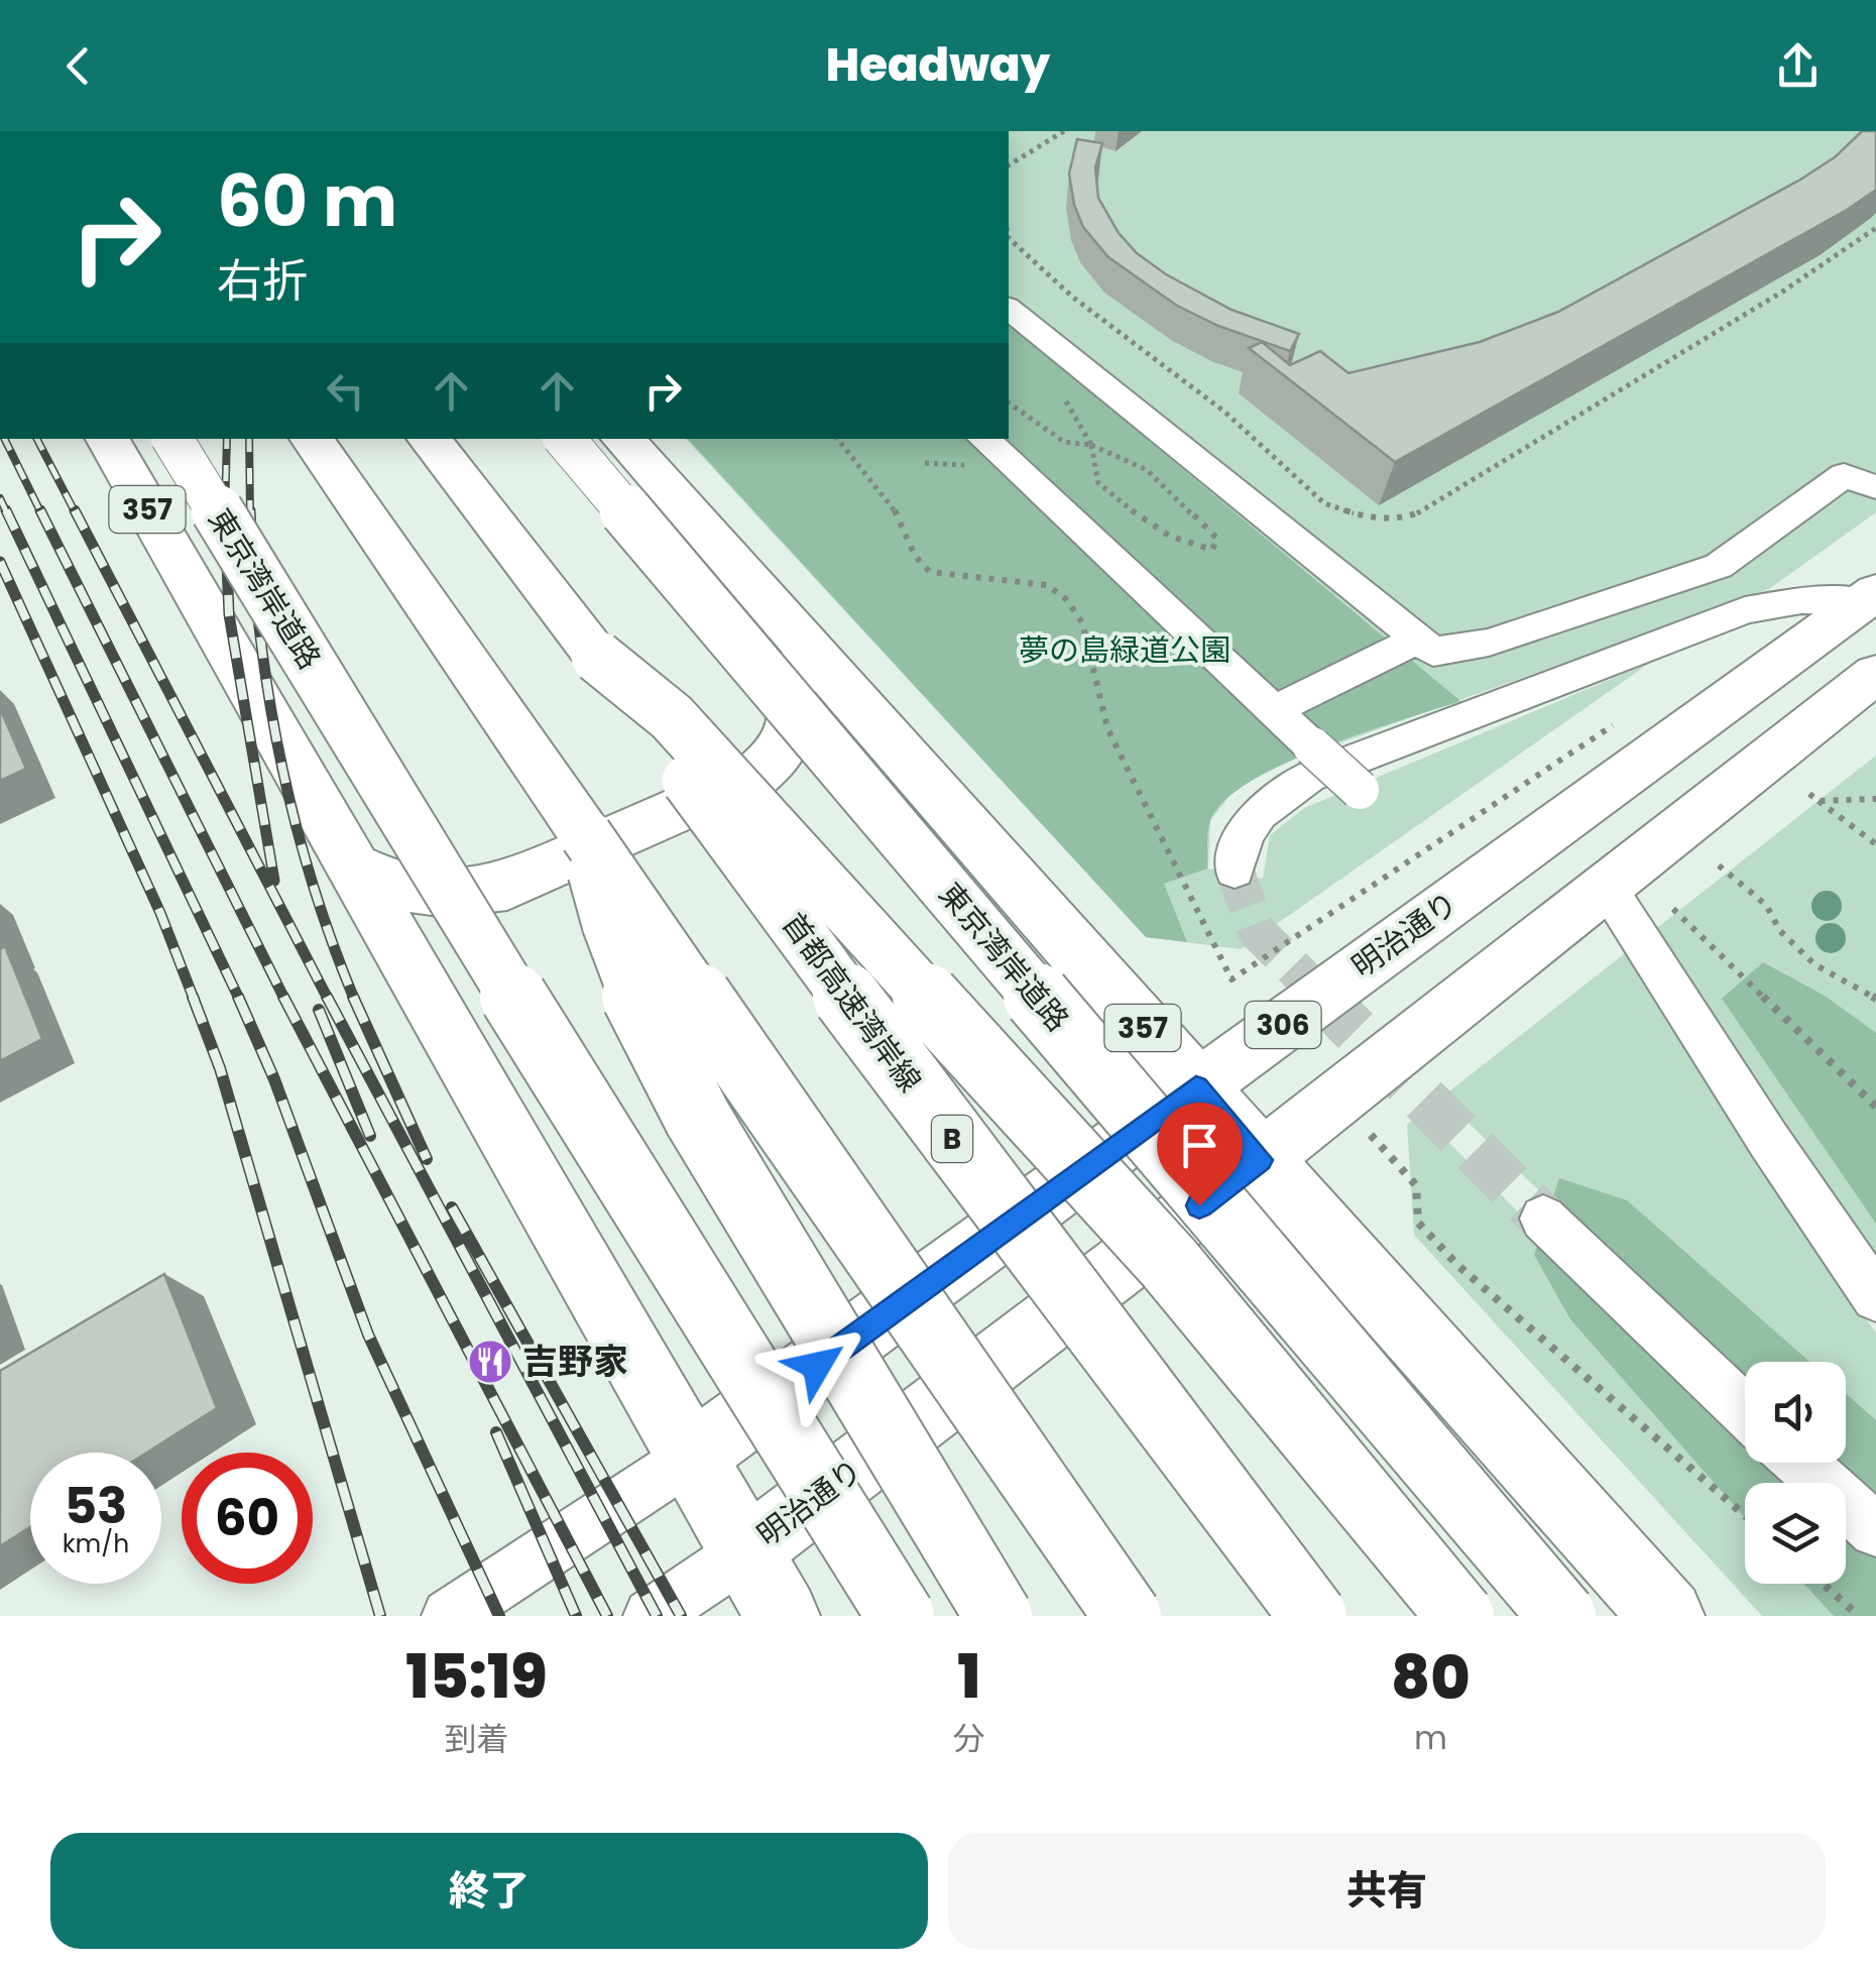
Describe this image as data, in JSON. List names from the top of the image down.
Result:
{
  "streets": {
    "highway": [
      "357",
      "東京湾岸道路",
      "首都高速湾岸線",
      "B"
    ],
    "main road": ["明治通り", "306"]
  },
  "crossings": [
    ["357", "明治通り"]
  ],
  "parks": ["夢の島緑道公園"],
  "places": {
    "restaurant": ["吉野家"]
  },
  "page": {
    "header": "Headway",
    "turn": ["60 m", "右折"],
    "speed": "53 km/h",
    "limit": "60",
    "eta": [
      "15:19",
      "到着",
      "1",
      "分",
      "80",
      "m"
    ],
    "buttons": ["終了", "共有"]
  }
}
